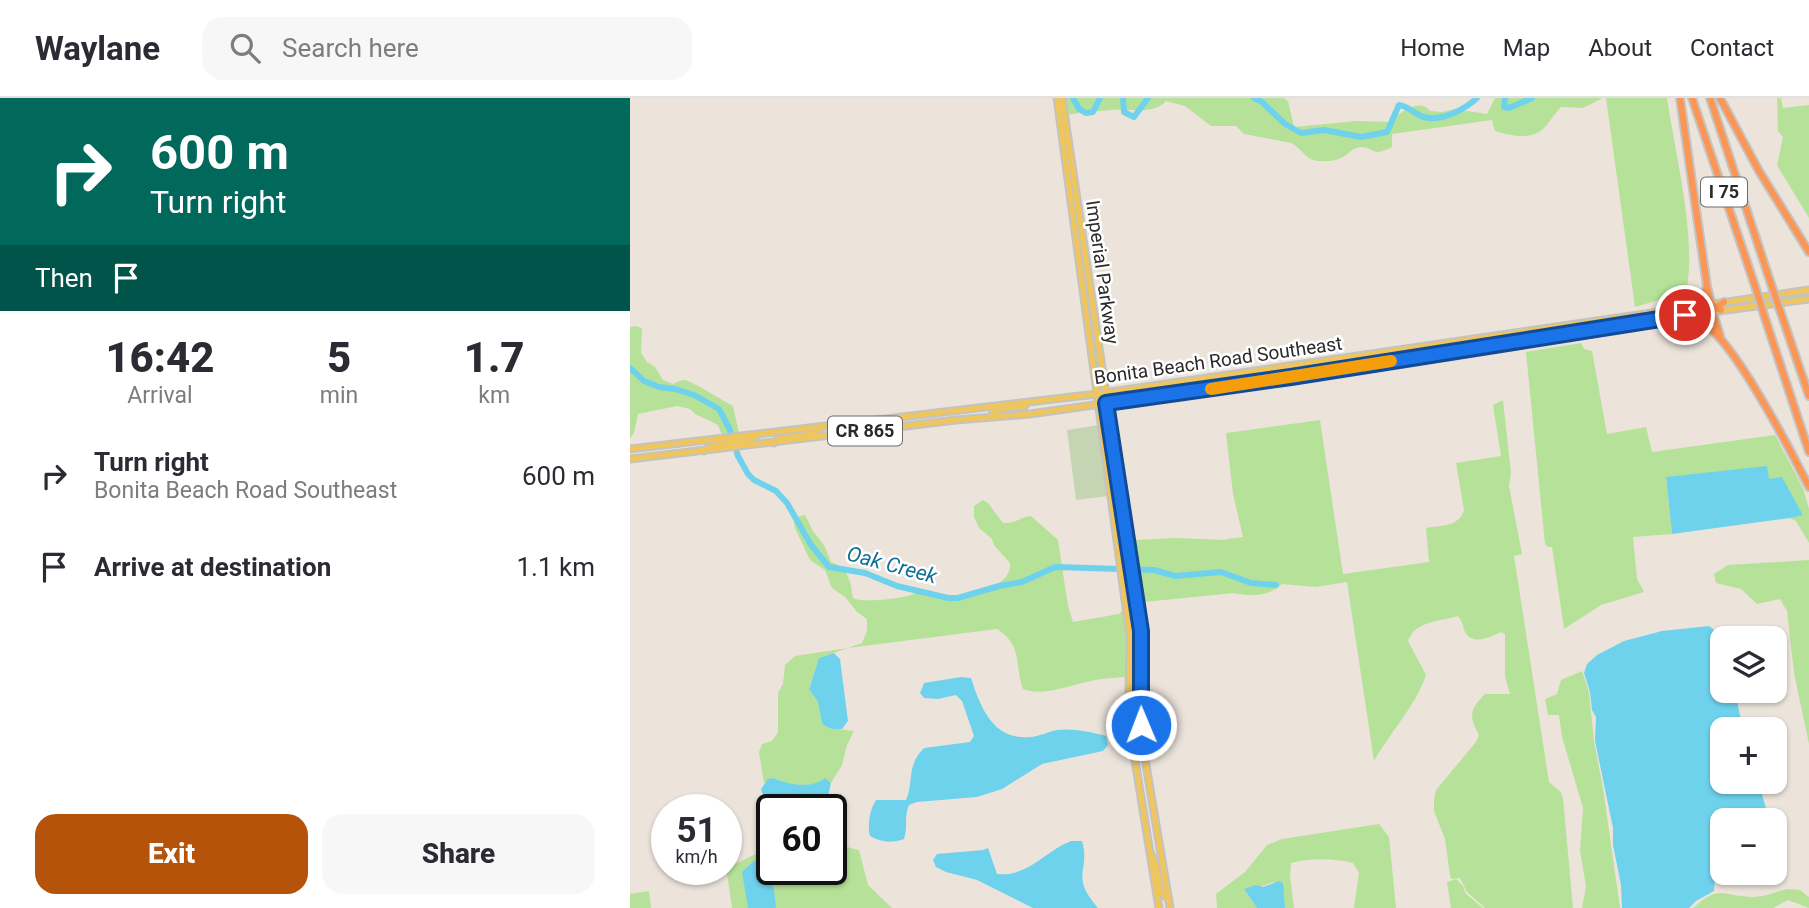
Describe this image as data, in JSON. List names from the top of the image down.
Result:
{
  "streets": {
    "highway": ["I 75"],
    "main road": ["Imperial Parkway", "Bonita Beach Road Southeast", "CR 865"]
  },
  "crossings": [
    ["Imperial Parkway", "Bonita Beach Road Southeast"]
  ],
  "water": ["Oak Creek"],
  "page": {
    "header": "Waylane",
    "search": "Search here",
    "nav": [
      "Home",
      "Map",
      "About",
      "Contact"
    ],
    "turn": ["600 m", "Turn right"],
    "then": "Then",
    "eta": [
      "16:42",
      "Arrival",
      "5",
      "min",
      "1.7",
      "km"
    ],
    "list": [
      {
        "name": "Turn right",
        "note": "Bonita Beach Road Southeast",
        "value": "600 m"
      },
      {
        "name": "Arrive at destination",
        "value": "1.1 km"
      }
    ],
    "map_buttons": ["+", "−"],
    "speed": "51 km/h",
    "limit": "60",
    "buttons": ["Exit", "Share"]
  }
}
